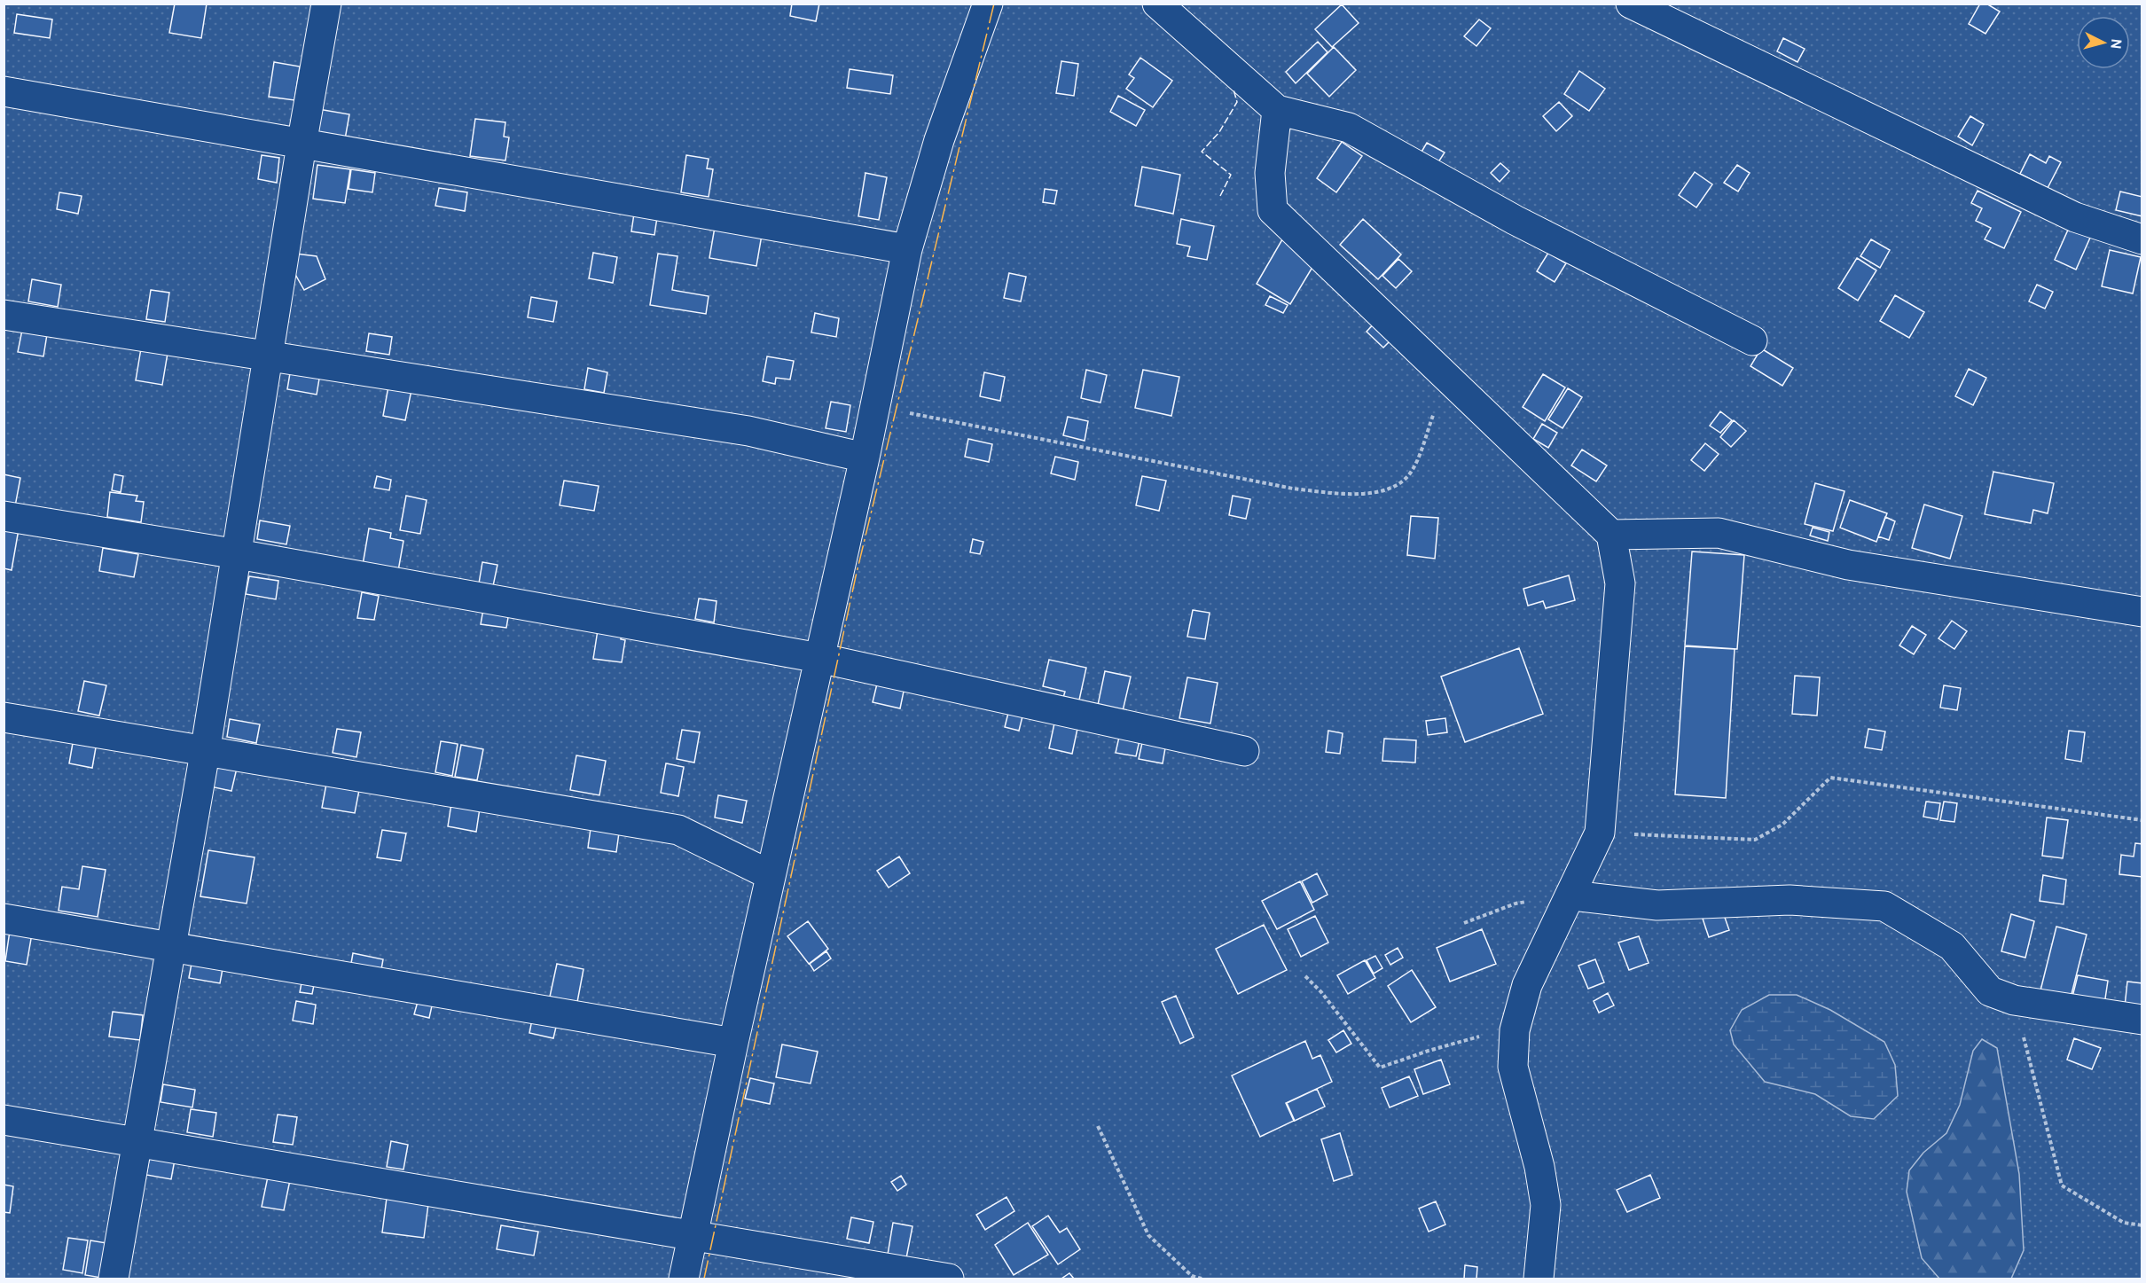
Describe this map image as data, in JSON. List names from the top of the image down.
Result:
{
  "north": "right"
}
